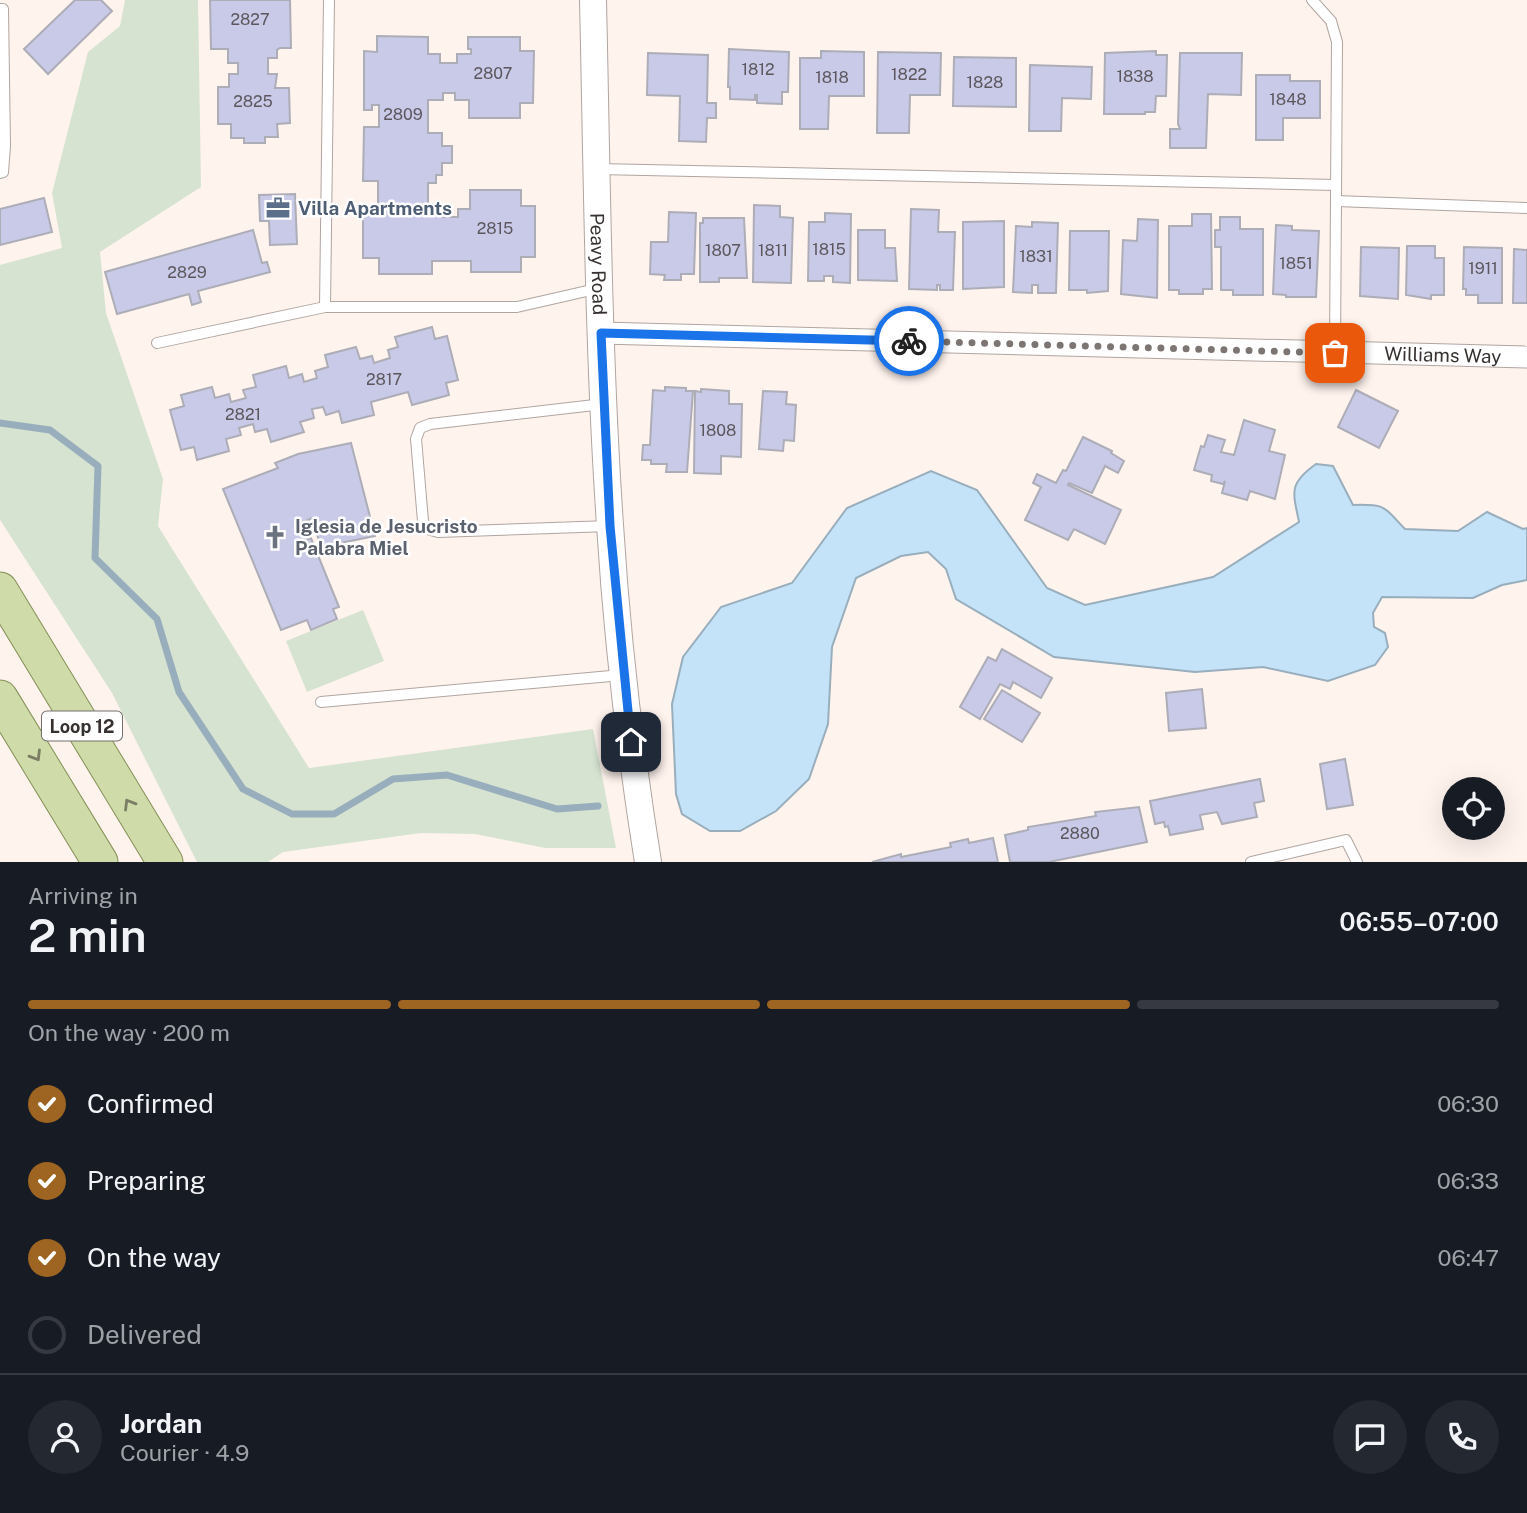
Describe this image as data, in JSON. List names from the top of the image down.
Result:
{
  "streets": {
    "main road": ["Loop 12"],
    "street": ["Peavy Road", "Williams Way"]
  },
  "crossings": [
    ["Peavy Road", "Williams Way"]
  ],
  "places": {
    "office": ["Villa Apartments"],
    "church": ["Iglesia de Jesucristo Palabra Miel"]
  },
  "house_numbers": [
    "2827",
    "1812",
    "2807",
    "1822",
    "1838",
    "1818",
    "1828",
    "1848",
    "2825",
    "2809",
    "2815",
    "1815",
    "1807",
    "1811",
    "1831",
    "1851",
    "1911",
    "2829",
    "2817",
    "2821",
    "1808",
    "2880"
  ],
  "page": {
    "heading": ["2 min", "Arriving in", "06:55–07:00"],
    "panel": ["Jordan", "Courier · 4.9"],
    "bar": "On the way · 200 m",
    "list": [
      ["Confirmed", "06:30"],
      ["Preparing", "06:33"],
      ["On the way", "06:47"],
      "Delivered"
    ]
  }
}
